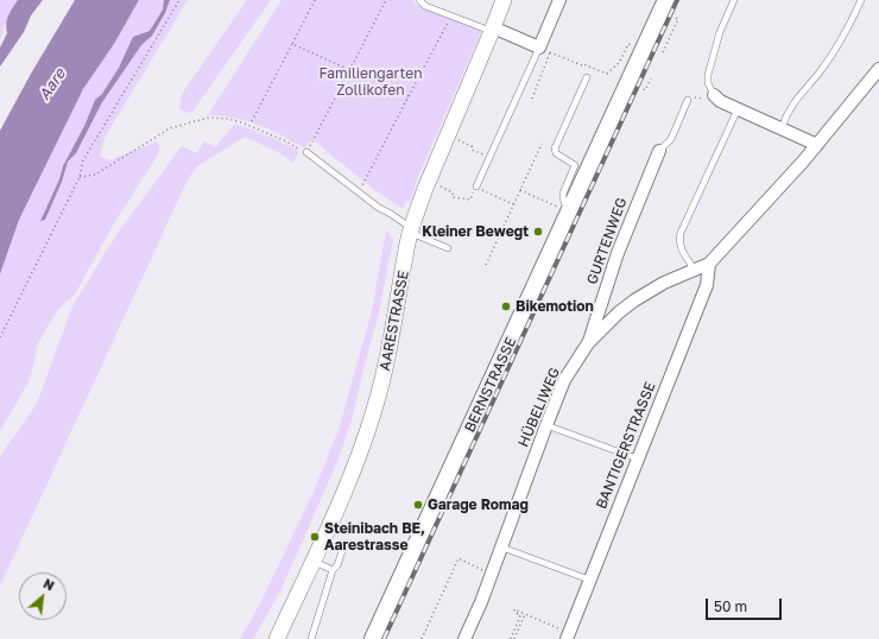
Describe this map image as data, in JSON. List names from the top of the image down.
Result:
{
  "streets": {
    "main road": ["BERNSTRASSE"],
    "street": [
      "GURTENWEG",
      "AARESTRASSE",
      "HÜBELIWEG",
      "BANTIGERSTRASSE"
    ]
  },
  "crossings": [
    ["GURTENWEG", "HÜBELIWEG"],
    ["HÜBELIWEG", "BANTIGERSTRASSE"]
  ],
  "water": ["Aare"],
  "parks": ["Familiengarten Zollikofen"],
  "places": [
    "Kleiner Bewegt",
    "Bikemotion",
    "Garage Romag",
    "Steinibach BE, Aarestrasse"
  ],
  "scale_bar": "50 m",
  "north": "top right"
}
